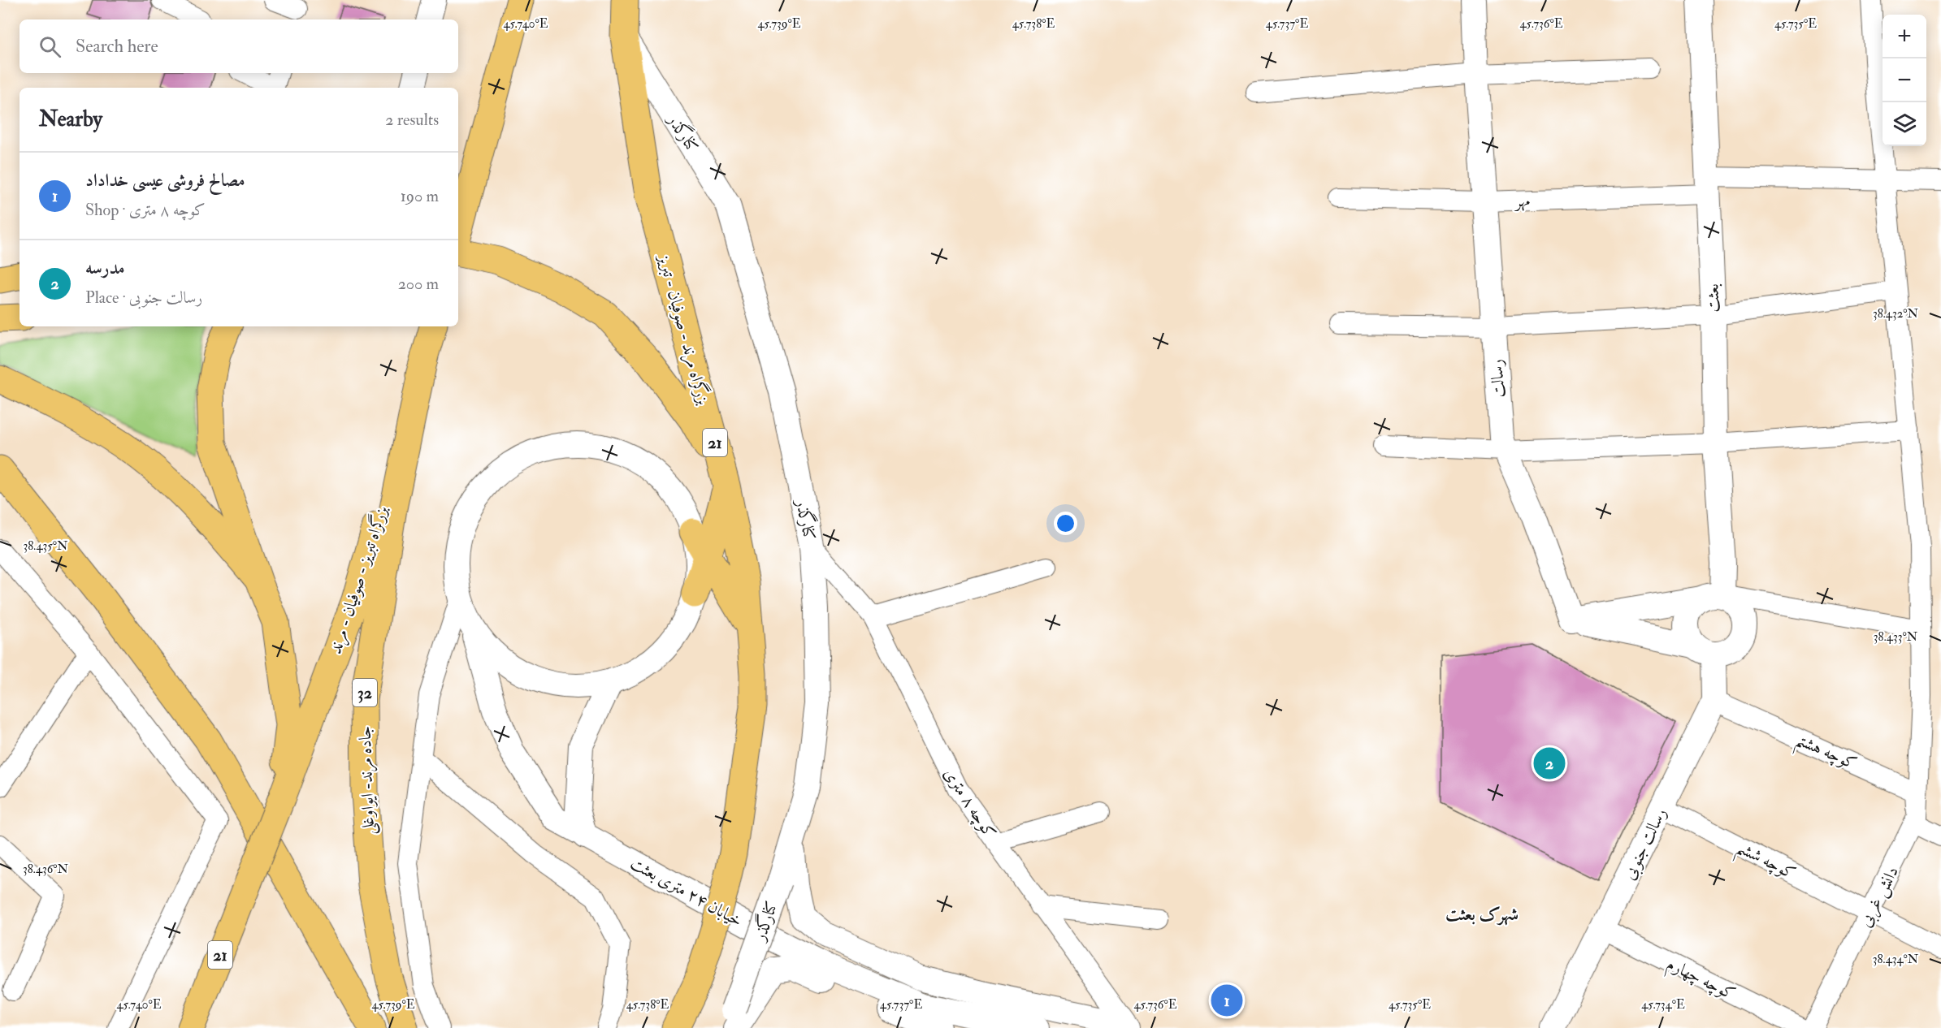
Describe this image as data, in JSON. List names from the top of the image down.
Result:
{
  "streets": {
    "main road": [
      "بزرگراه مرند - صوفیان - تبریز",
      "21",
      "بزرگراه تبریز - صوفیان - مرند",
      "32",
      "جاده مرند- ایواوغلی"
    ],
    "street": [
      "کنارگذر",
      "مهر",
      "بعثت",
      "رسالت",
      "کوچه هشتم",
      "کوچه ۸ متری",
      "رسالت جنوبی",
      "کوچه ششم",
      "خیابان ۲۴ متری بعثت",
      "دانش غربی",
      "کوچه چهارم"
    ]
  },
  "crossings": [
    ["کنارگذر", "بزرگراه مرند - صوفیان - تبریز"],
    ["کنارگذر", "کوچه ۸ متری"],
    ["مهر", "بعثت"],
    ["مهر", "رسالت"],
    ["بعثت", "رسالت جنوبی"],
    ["بزرگراه مرند - صوفیان - تبریز", "21"],
    ["21", "بزرگراه تبریز - صوفیان - مرند"],
    ["21", "جاده مرند- ایواوغلی"],
    ["بزرگراه تبریز - صوفیان - مرند", "جاده مرند- ایواوغلی"],
    ["کوچه هشتم", "رسالت جنوبی"],
    ["کوچه هشتم", "دانش غربی"],
    ["رسالت جنوبی", "کوچه ششم"],
    ["رسالت جنوبی", "کوچه چهارم"],
    ["کوچه ششم", "دانش غربی"]
  ],
  "districts": ["شهرک بعثت"],
  "page": {
    "map_buttons": ["+", "−"],
    "search": "Search here",
    "heading": ["Nearby", "2 results"],
    "list": [
      {
        "mark": "1",
        "name": "مصالح فروشی عیسی خداداد",
        "note": "Shop · کوچه ۸ متری",
        "value": "190 m"
      },
      {
        "mark": "2",
        "name": "مدرسه",
        "note": "Place · رسالت جنوبی",
        "value": "200 m"
      }
    ],
    "pins": ["2", "1"]
  },
  "coordinates": [
    "45.738°E",
    "45.736°E",
    "45.735°E",
    "45.740°E",
    "45.739°E",
    "45.737°E",
    "38.432°N",
    "38.435°N",
    "38.433°N",
    "38.436°N",
    "38.434°N",
    "45.734°E"
  ]
}
